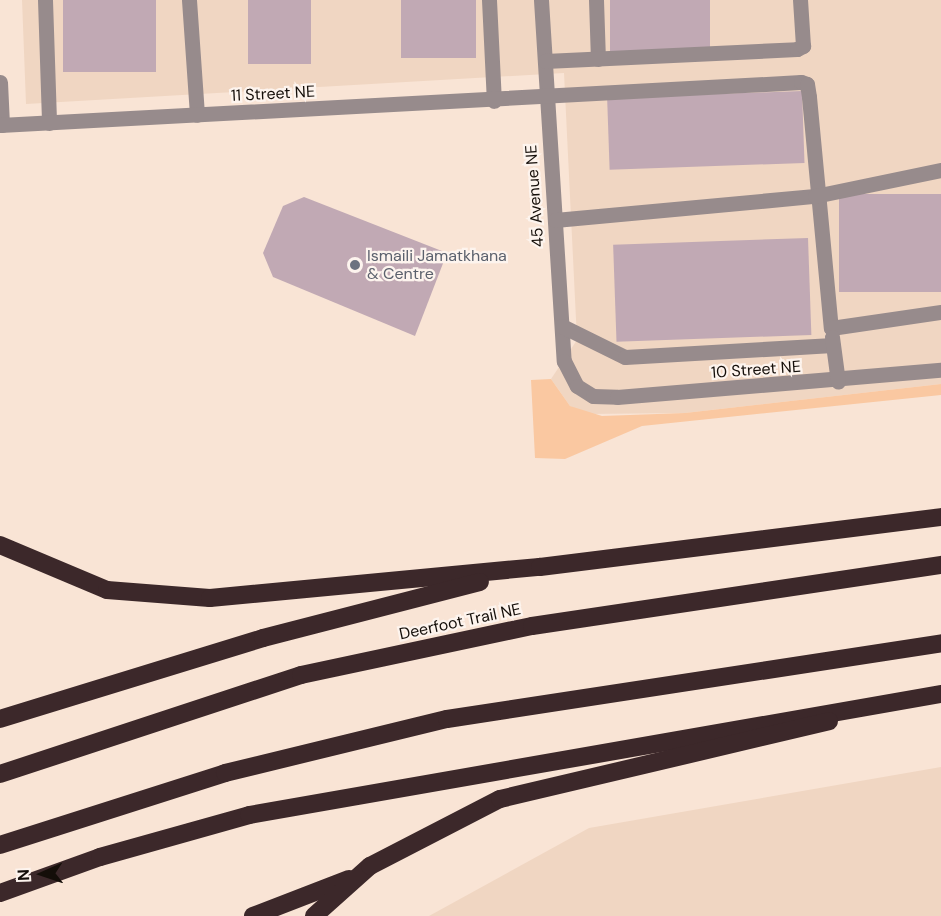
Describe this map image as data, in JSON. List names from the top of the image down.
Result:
{
  "streets": {
    "highway": ["Deerfoot Trail NE"],
    "street": ["11 Street NE", "45 Avenue NE", "10 Street NE"]
  },
  "crossings": [
    ["11 Street NE", "45 Avenue NE"],
    ["45 Avenue NE", "10 Street NE"]
  ],
  "places": ["Ismaili Jamatkhana & Centre"],
  "north": "left"
}
